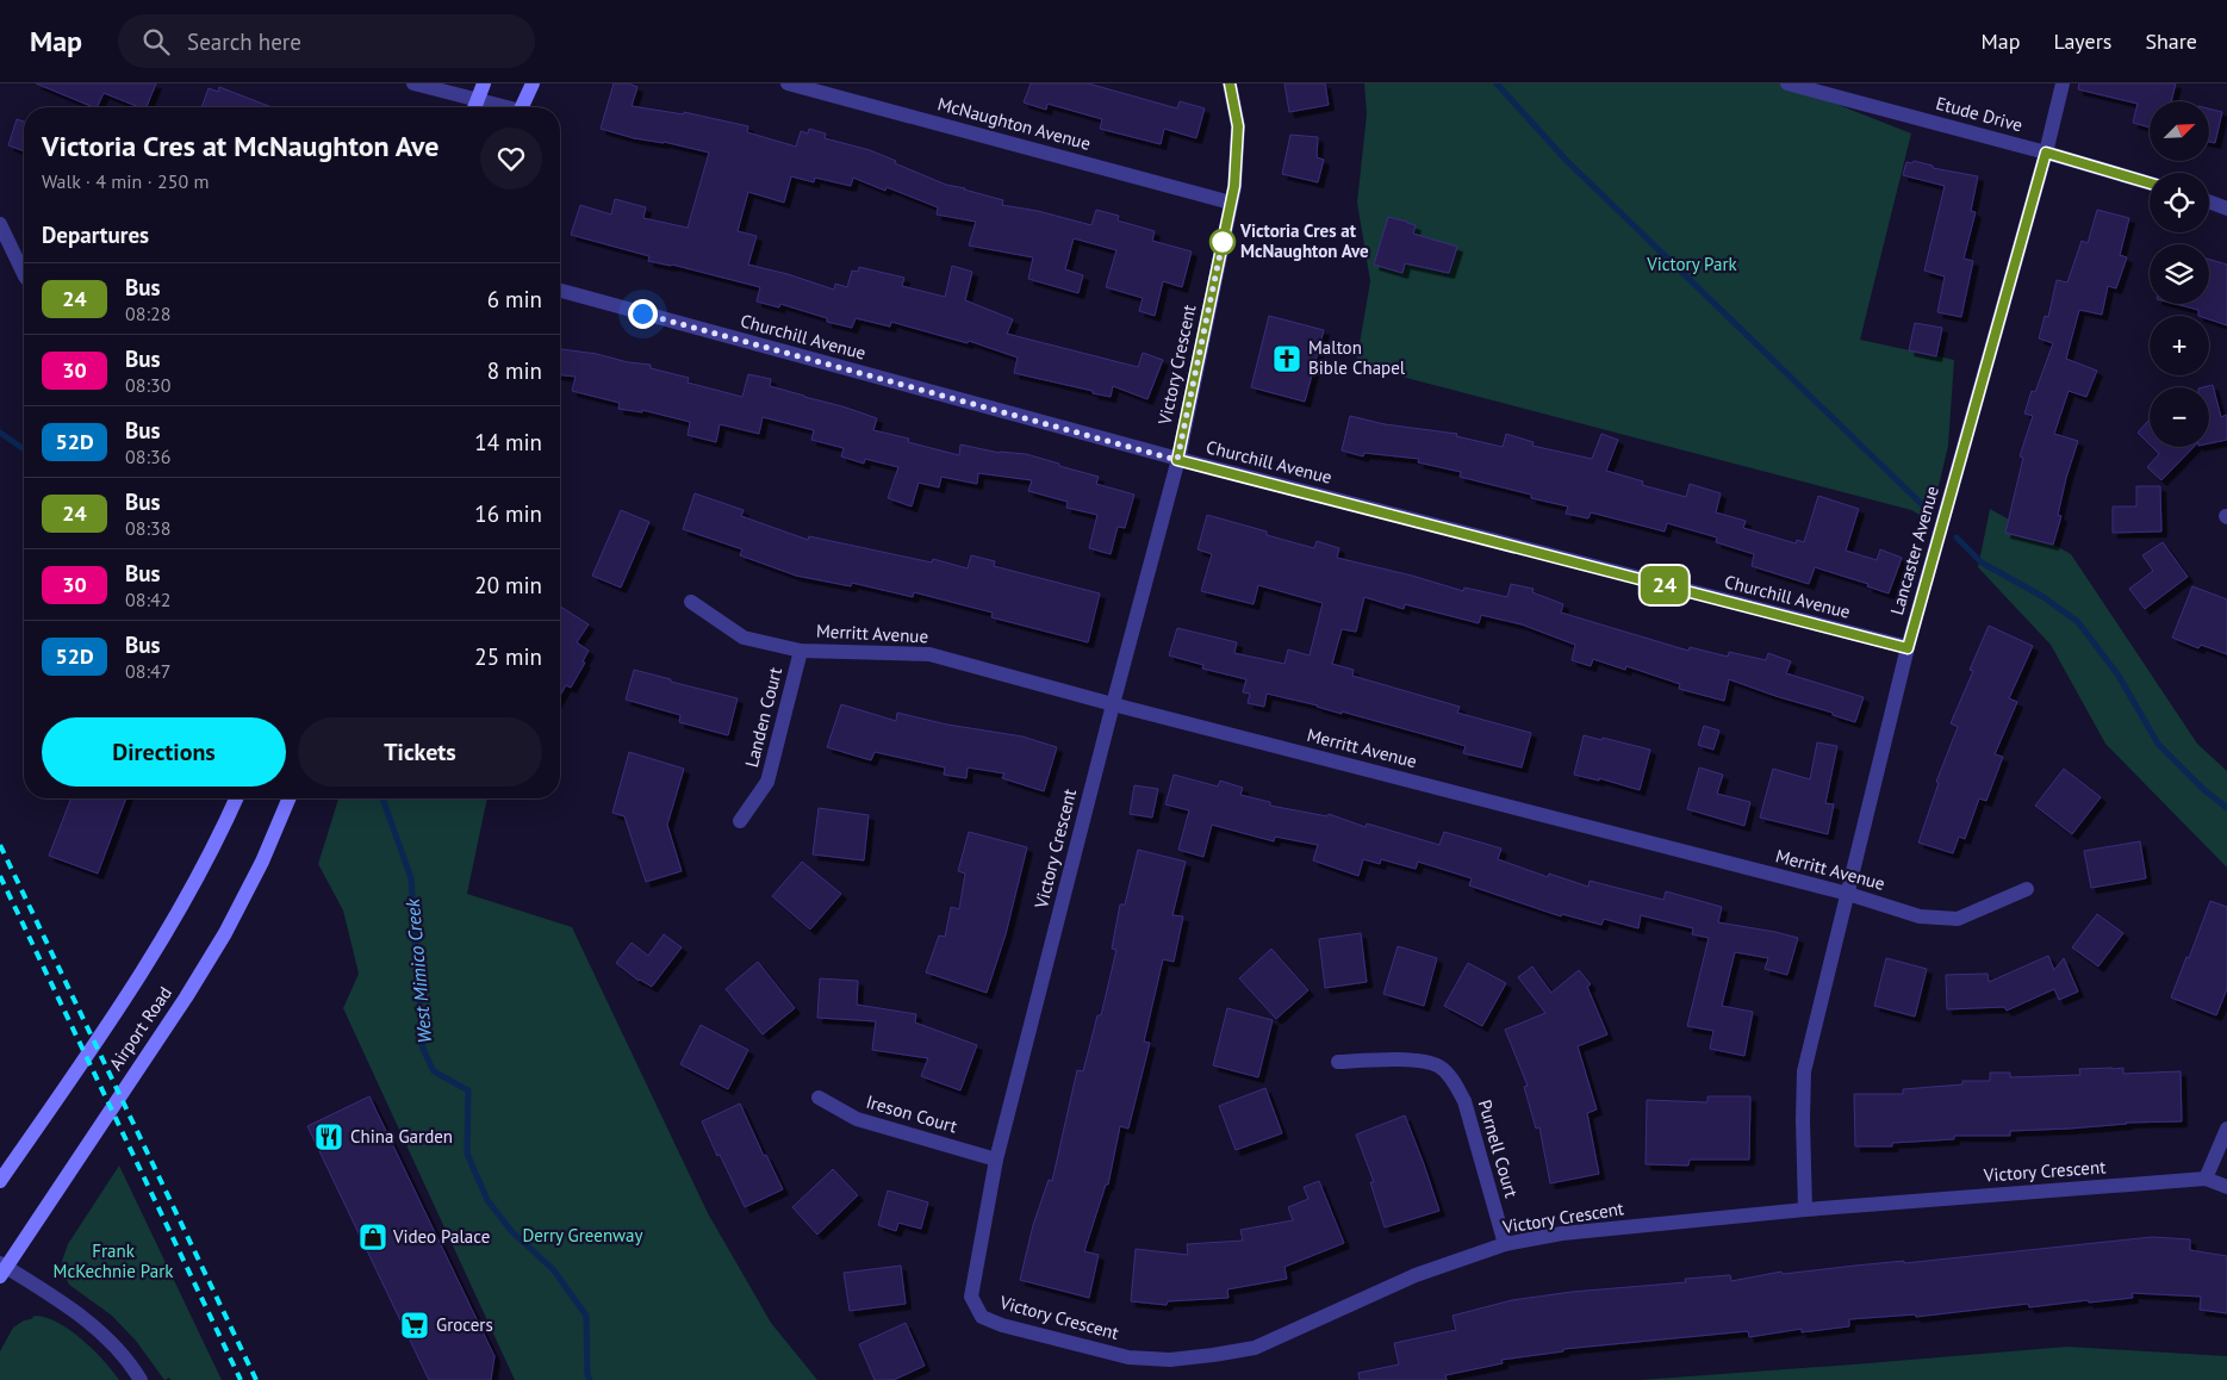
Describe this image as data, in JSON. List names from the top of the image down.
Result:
{
  "streets": {
    "main road": ["Airport Road"],
    "street": [
      "Etude Drive",
      "McNaughton Avenue",
      "Churchill Avenue",
      "Victory Crescent",
      "Lancaster Avenue",
      "Merritt Avenue",
      "Landen Court",
      "Ireson Court",
      "Purnell Court"
    ]
  },
  "crossings": [
    ["Etude Drive", "Lancaster Avenue"],
    ["McNaughton Avenue", "Victory Crescent"],
    ["Churchill Avenue", "Victory Crescent"],
    ["Churchill Avenue", "Lancaster Avenue"],
    ["Victory Crescent", "Lancaster Avenue"],
    ["Victory Crescent", "Merritt Avenue"],
    ["Victory Crescent", "Ireson Court"],
    ["Victory Crescent", "Purnell Court"],
    ["Lancaster Avenue", "Merritt Avenue"],
    ["Merritt Avenue", "Landen Court"]
  ],
  "water": ["West Mimico Creek"],
  "parks": ["Victory Park", "Derry Greenway", "Frank McKechnie Park"],
  "places": {
    "other": ["Victoria Cres at McNaughton Ave"],
    "church": ["Malton Bible Chapel"],
    "restaurant": ["China Garden"],
    "shop": ["Video Palace"],
    "supermarket": ["Grocers"]
  },
  "lines": ["bus line 24"],
  "north": "top right",
  "page": {
    "header": "Map",
    "search": "Search here",
    "nav": ["Map", "Layers", "Share"],
    "on_map": "24",
    "map_buttons": ["+", "−"],
    "heading": [
      ["Victoria Cres at McNaughton Ave", "Walk · 4 min · 250 m"],
      "Departures"
    ],
    "list": [
      {
        "mark": "24",
        "name": "Bus",
        "note": "08:28",
        "value": "6 min"
      },
      {
        "mark": "30",
        "name": "Bus",
        "note": "08:30",
        "value": "8 min"
      },
      {
        "mark": "52D",
        "name": "Bus",
        "note": "08:36",
        "value": "14 min"
      },
      {
        "mark": "24",
        "name": "Bus",
        "note": "08:38",
        "value": "16 min"
      },
      {
        "mark": "30",
        "name": "Bus",
        "note": "08:42",
        "value": "20 min"
      },
      {
        "mark": "52D",
        "name": "Bus",
        "note": "08:47",
        "value": "25 min"
      }
    ],
    "buttons": ["Directions", "Tickets"]
  }
}
